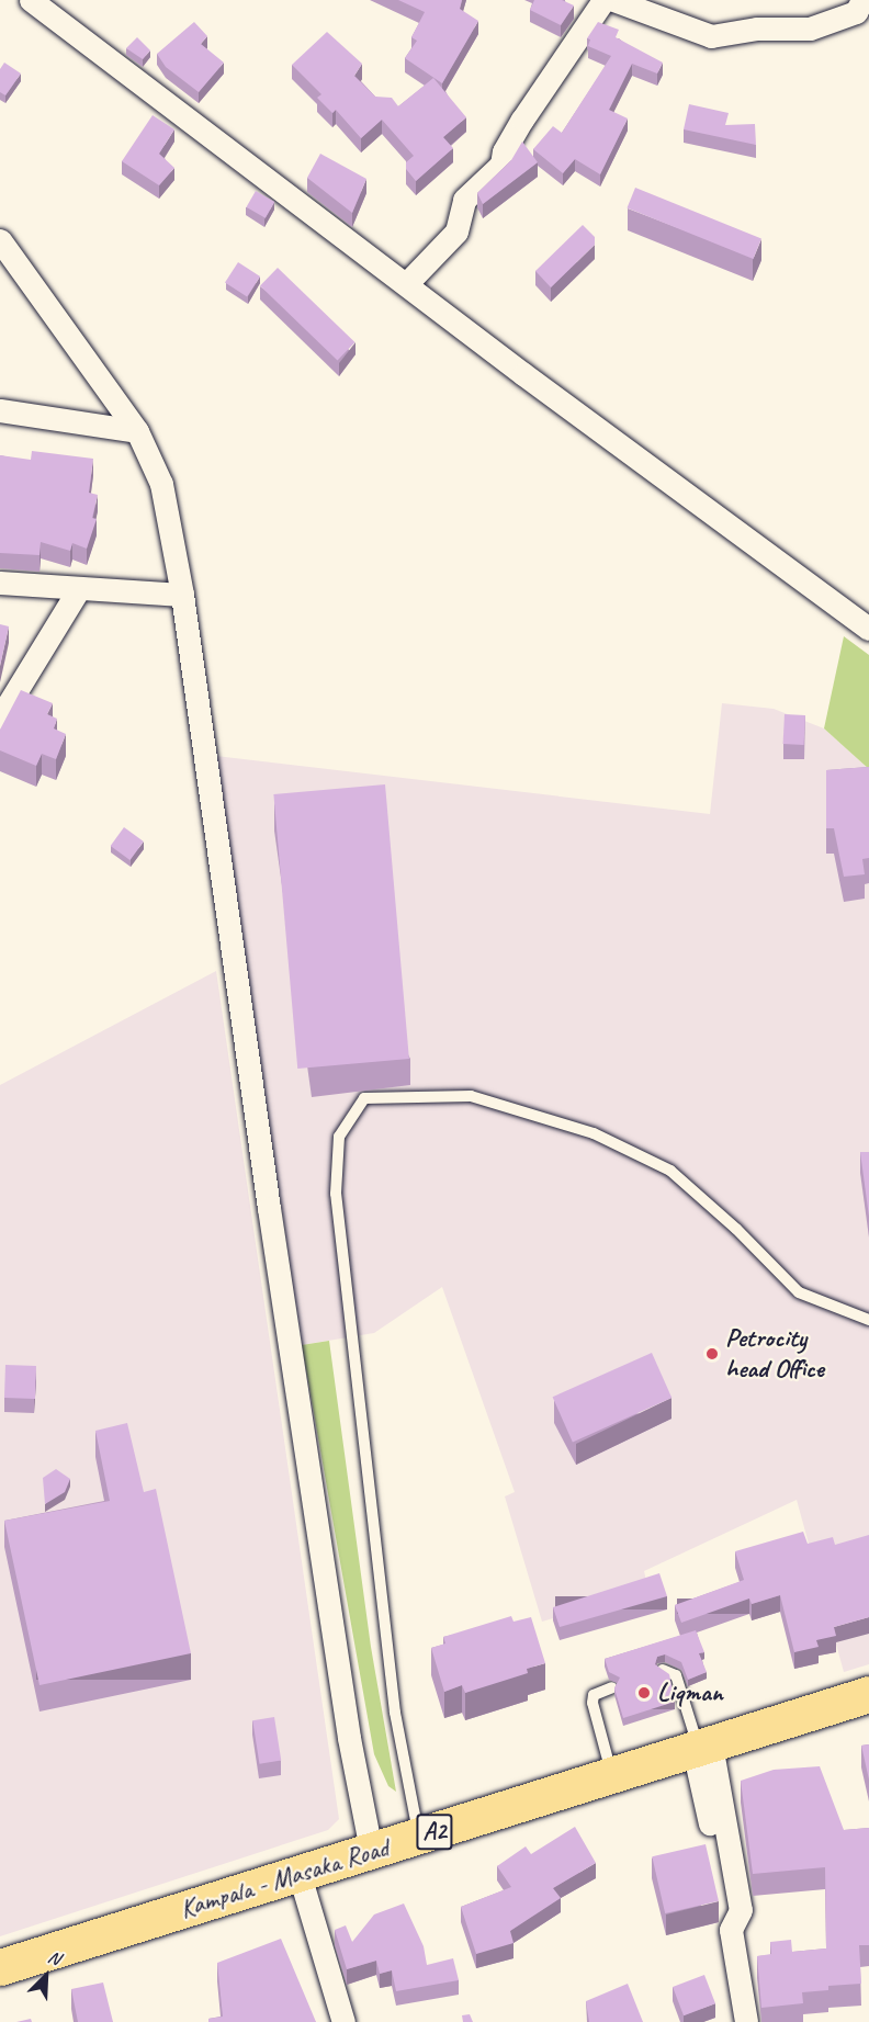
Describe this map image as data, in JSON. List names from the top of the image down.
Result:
{
  "streets": {
    "highway": ["A2", "Kampala - Masaka Road"]
  },
  "places": ["Petrocity head Office", "Liqman"],
  "north": "top right"
}
